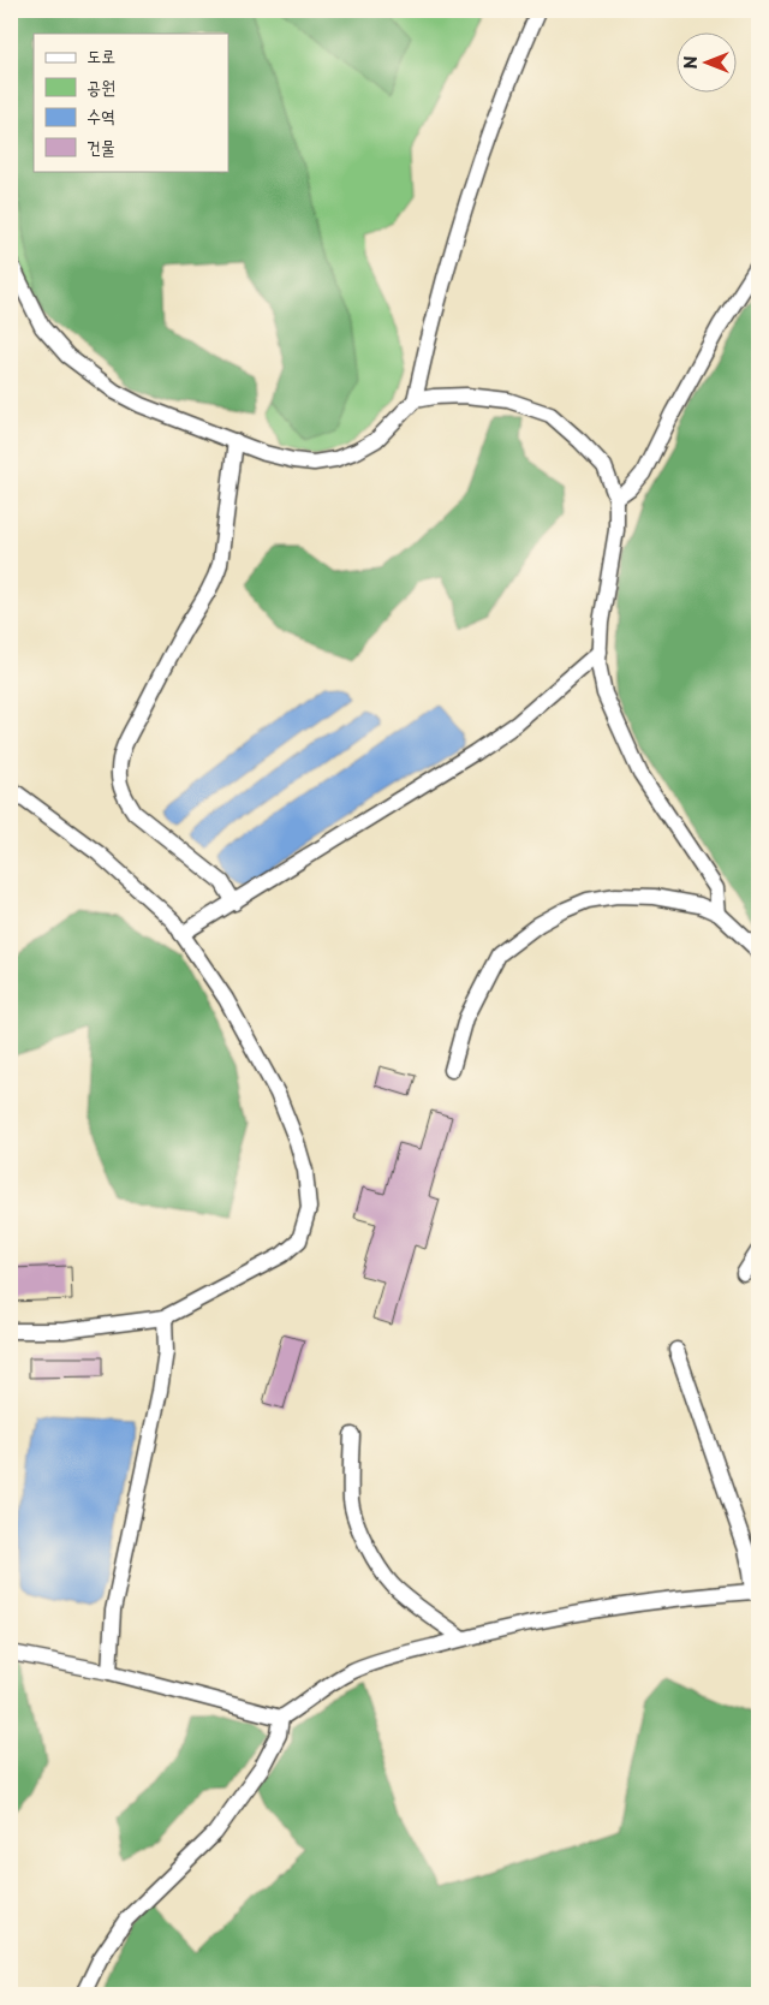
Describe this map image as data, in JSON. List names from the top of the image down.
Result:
{
  "legend": [
    "도로",
    "공원",
    "수역",
    "건물"
  ],
  "north": "left"
}
